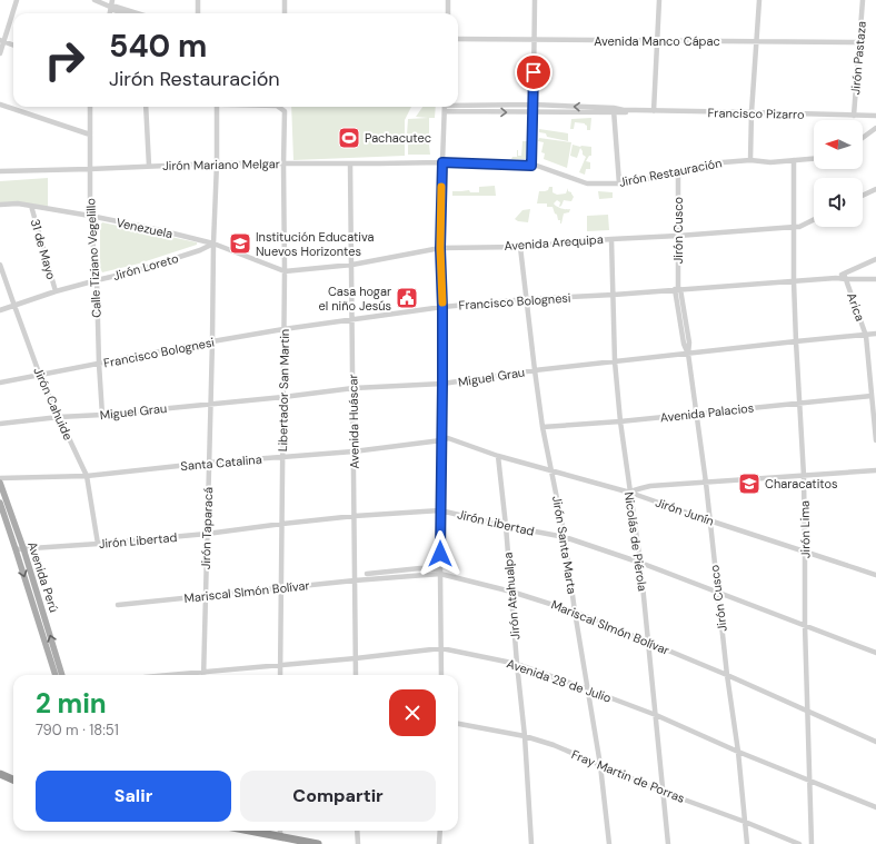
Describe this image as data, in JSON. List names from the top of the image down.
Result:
{
  "streets": {
    "main road": ["Avenida Perú"],
    "street": [
      "Avenida Manco Cápac",
      "Jirón Pastaza",
      "Francisco Pizarro",
      "Jirón Mariano Melgar",
      "Jirón Restauración",
      "Venezuela",
      "Jirón Cusco",
      "Avenida Arequipa",
      "31 de Mayo",
      "Calle Tiziano Vegelillo",
      "Jirón Loreto",
      "Francisco Bolognesi",
      "Arica",
      "Miguel Grau",
      "Libertador San Martin",
      "Jirón Cahuide",
      "Avenida Palacios",
      "Avenida Huáscar",
      "Santa Catalina",
      "Jirón Junín",
      "Jirón Libertad",
      "Jirón Taparacá",
      "Jirón Lima",
      "Nicolás de Piérola",
      "Jirón Santa Marta",
      "Mariscal SImón Bolívar",
      "Jirón Atahualpa",
      "Avenida 28 de Julio",
      "Fray Martin de Porras"
    ]
  },
  "crossings": [
    ["Avenida Manco Cápac", "Jirón Pastaza"],
    ["Jirón Pastaza", "Francisco Pizarro"],
    ["Jirón Mariano Melgar", "Jirón Restauración"],
    ["Jirón Mariano Melgar", "Calle Tiziano Vegelillo"],
    ["Jirón Mariano Melgar", "Libertador San Martin"],
    ["Jirón Mariano Melgar", "Avenida Huáscar"],
    ["Jirón Mariano Melgar", "Jirón Taparacá"],
    ["Jirón Restauración", "Jirón Cusco"],
    ["Jirón Restauración", "Jirón Lima"],
    ["Venezuela", "Avenida Arequipa"],
    ["Venezuela", "31 de Mayo"],
    ["Venezuela", "Calle Tiziano Vegelillo"],
    ["Venezuela", "Jirón Loreto"],
    ["Venezuela", "Libertador San Martin"],
    ["Venezuela", "Jirón Taparacá"],
    ["Jirón Cusco", "Avenida Arequipa"],
    ["Jirón Cusco", "Francisco Bolognesi"],
    ["Jirón Cusco", "Miguel Grau"],
    ["Jirón Cusco", "Avenida Palacios"],
    ["Jirón Cusco", "Jirón Junín"],
    ["Jirón Cusco", "Jirón Libertad"],
    ["Jirón Cusco", "Mariscal SImón Bolívar"],
    ["Jirón Cusco", "Avenida 28 de Julio"],
    ["Jirón Cusco", "Fray Martin de Porras"],
    ["Avenida Arequipa", "Libertador San Martin"],
    ["Avenida Arequipa", "Avenida Huáscar"],
    ["Avenida Arequipa", "Jirón Lima"],
    ["Avenida Arequipa", "Nicolás de Piérola"],
    ["Avenida Arequipa", "Jirón Santa Marta"],
    ["31 de Mayo", "Jirón Loreto"],
    ["Calle Tiziano Vegelillo", "Jirón Loreto"],
    ["Calle Tiziano Vegelillo", "Francisco Bolognesi"],
    ["Calle Tiziano Vegelillo", "Miguel Grau"],
    ["Jirón Loreto", "Jirón Cahuide"],
    ["Jirón Loreto", "Jirón Taparacá"],
    ["Francisco Bolognesi", "Arica"],
    ["Francisco Bolognesi", "Libertador San Martin"],
    ["Francisco Bolognesi", "Jirón Cahuide"],
    ["Francisco Bolognesi", "Avenida Huáscar"],
    ["Francisco Bolognesi", "Jirón Taparacá"],
    ["Francisco Bolognesi", "Jirón Lima"],
    ["Francisco Bolognesi", "Nicolás de Piérola"],
    ["Francisco Bolognesi", "Jirón Santa Marta"],
    ["Arica", "Miguel Grau"],
    ["Arica", "Avenida Palacios"],
    ["Miguel Grau", "Libertador San Martin"],
    ["Miguel Grau", "Jirón Cahuide"],
    ["Miguel Grau", "Avenida Huáscar"],
    ["Miguel Grau", "Jirón Taparacá"],
    ["Miguel Grau", "Jirón Lima"],
    ["Miguel Grau", "Nicolás de Piérola"],
    ["Miguel Grau", "Jirón Santa Marta"],
    ["Libertador San Martin", "Santa Catalina"],
    ["Libertador San Martin", "Jirón Libertad"],
    ["Libertador San Martin", "Mariscal SImón Bolívar"],
    ["Libertador San Martin", "Avenida 28 de Julio"],
    ["Jirón Cahuide", "Santa Catalina"],
    ["Jirón Cahuide", "Jirón Libertad"],
    ["Avenida Palacios", "Jirón Lima"],
    ["Avenida Palacios", "Nicolás de Piérola"],
    ["Avenida Palacios", "Jirón Santa Marta"],
    ["Avenida Huáscar", "Santa Catalina"],
    ["Avenida Huáscar", "Jirón Libertad"],
    ["Avenida Huáscar", "Mariscal SImón Bolívar"],
    ["Avenida Huáscar", "Avenida 28 de Julio"],
    ["Santa Catalina", "Jirón Junín"],
    ["Santa Catalina", "Jirón Taparacá"],
    ["Jirón Junín", "Jirón Lima"],
    ["Jirón Junín", "Nicolás de Piérola"],
    ["Jirón Junín", "Jirón Santa Marta"],
    ["Jirón Junín", "Jirón Atahualpa"],
    ["Jirón Libertad", "Jirón Taparacá"],
    ["Jirón Libertad", "Jirón Lima"],
    ["Jirón Libertad", "Nicolás de Piérola"],
    ["Jirón Libertad", "Jirón Santa Marta"],
    ["Jirón Libertad", "Avenida Perú"],
    ["Jirón Libertad", "Jirón Atahualpa"],
    ["Jirón Taparacá", "Mariscal SImón Bolívar"],
    ["Jirón Taparacá", "Avenida 28 de Julio"],
    ["Jirón Lima", "Mariscal SImón Bolívar"],
    ["Jirón Lima", "Avenida 28 de Julio"],
    ["Nicolás de Piérola", "Mariscal SImón Bolívar"],
    ["Nicolás de Piérola", "Avenida 28 de Julio"],
    ["Nicolás de Piérola", "Fray Martin de Porras"],
    ["Jirón Santa Marta", "Mariscal SImón Bolívar"],
    ["Jirón Santa Marta", "Avenida 28 de Julio"],
    ["Jirón Santa Marta", "Fray Martin de Porras"],
    ["Mariscal SImón Bolívar", "Jirón Atahualpa"],
    ["Jirón Atahualpa", "Avenida 28 de Julio"],
    ["Jirón Atahualpa", "Fray Martin de Porras"]
  ],
  "places": {
    "sports": ["Pachacutec"],
    "school or university": ["Institución Educativa Nuevos Horizontes", "Characatitos"],
    "public building": ["Casa hogar el niño Jesús"]
  },
  "north": "left",
  "page": {
    "turn": ["540 m", "Jirón Restauración"],
    "heading": ["2 min", "790 m · 18:51"],
    "buttons": ["Salir", "Compartir"]
  }
}
